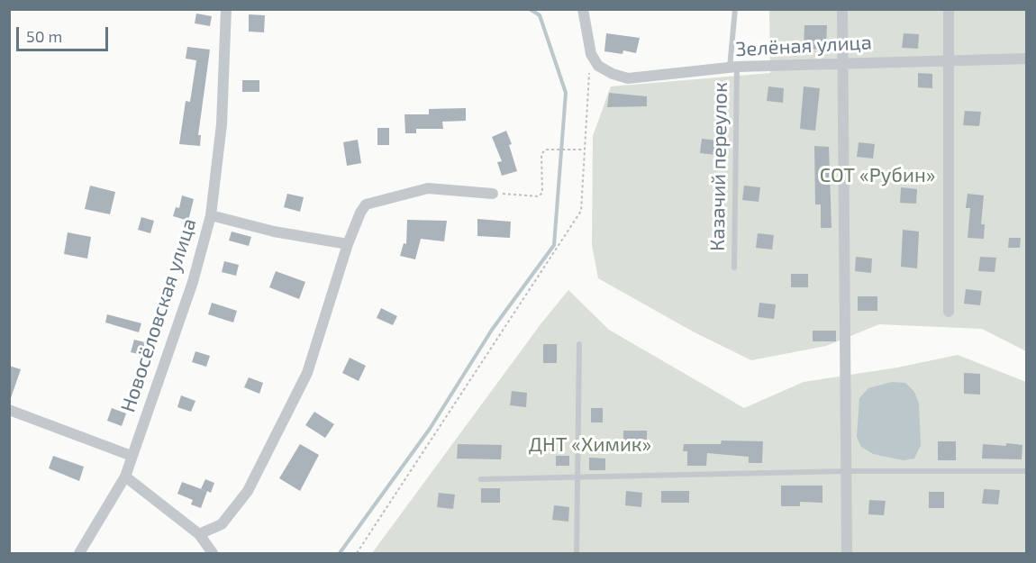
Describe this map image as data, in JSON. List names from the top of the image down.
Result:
{
  "streets": {
    "street": ["Зелёная улица", "Новосёловская улица"],
    "lane": ["Казачий переулок"]
  },
  "crossings": [
    ["Зелёная улица", "Казачий переулок"]
  ],
  "parks": ["СОТ «Рубин»", "ДНТ «Химик»"],
  "scale_bar": "50 m"
}
